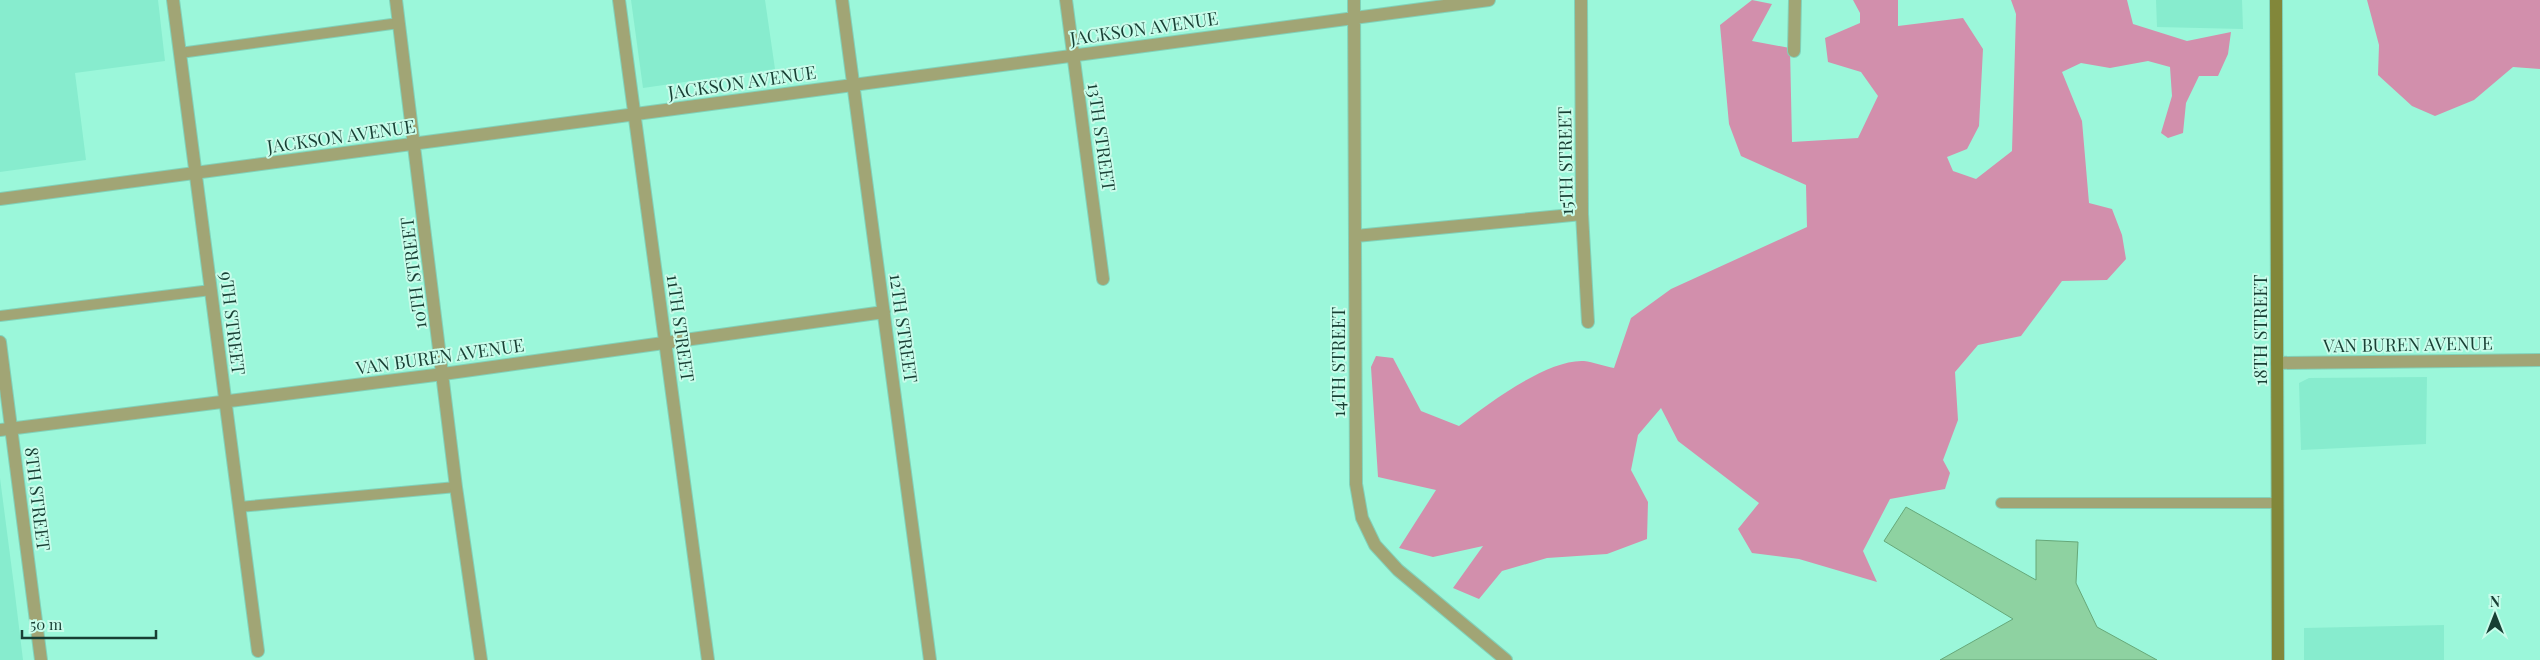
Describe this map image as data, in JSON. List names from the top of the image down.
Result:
{
  "streets": {
    "main road": ["18TH STREET"],
    "street": [
      "JACKSON AVENUE",
      "13TH STREET",
      "15TH STREET",
      "10TH STREET",
      "9TH STREET",
      "11TH STREET",
      "12TH STREET",
      "VAN BUREN AVENUE",
      "14TH STREET",
      "8TH STREET"
    ]
  },
  "crossings": [
    ["JACKSON AVENUE", "13TH STREET"],
    ["JACKSON AVENUE", "10TH STREET"],
    ["JACKSON AVENUE", "9TH STREET"],
    ["JACKSON AVENUE", "11TH STREET"],
    ["JACKSON AVENUE", "12TH STREET"],
    ["JACKSON AVENUE", "14TH STREET"],
    ["10TH STREET", "VAN BUREN AVENUE"],
    ["9TH STREET", "VAN BUREN AVENUE"],
    ["11TH STREET", "VAN BUREN AVENUE"],
    ["12TH STREET", "VAN BUREN AVENUE"],
    ["18TH STREET", "VAN BUREN AVENUE"],
    ["VAN BUREN AVENUE", "8TH STREET"]
  ],
  "scale_bar": "50 m",
  "north": "top"
}
